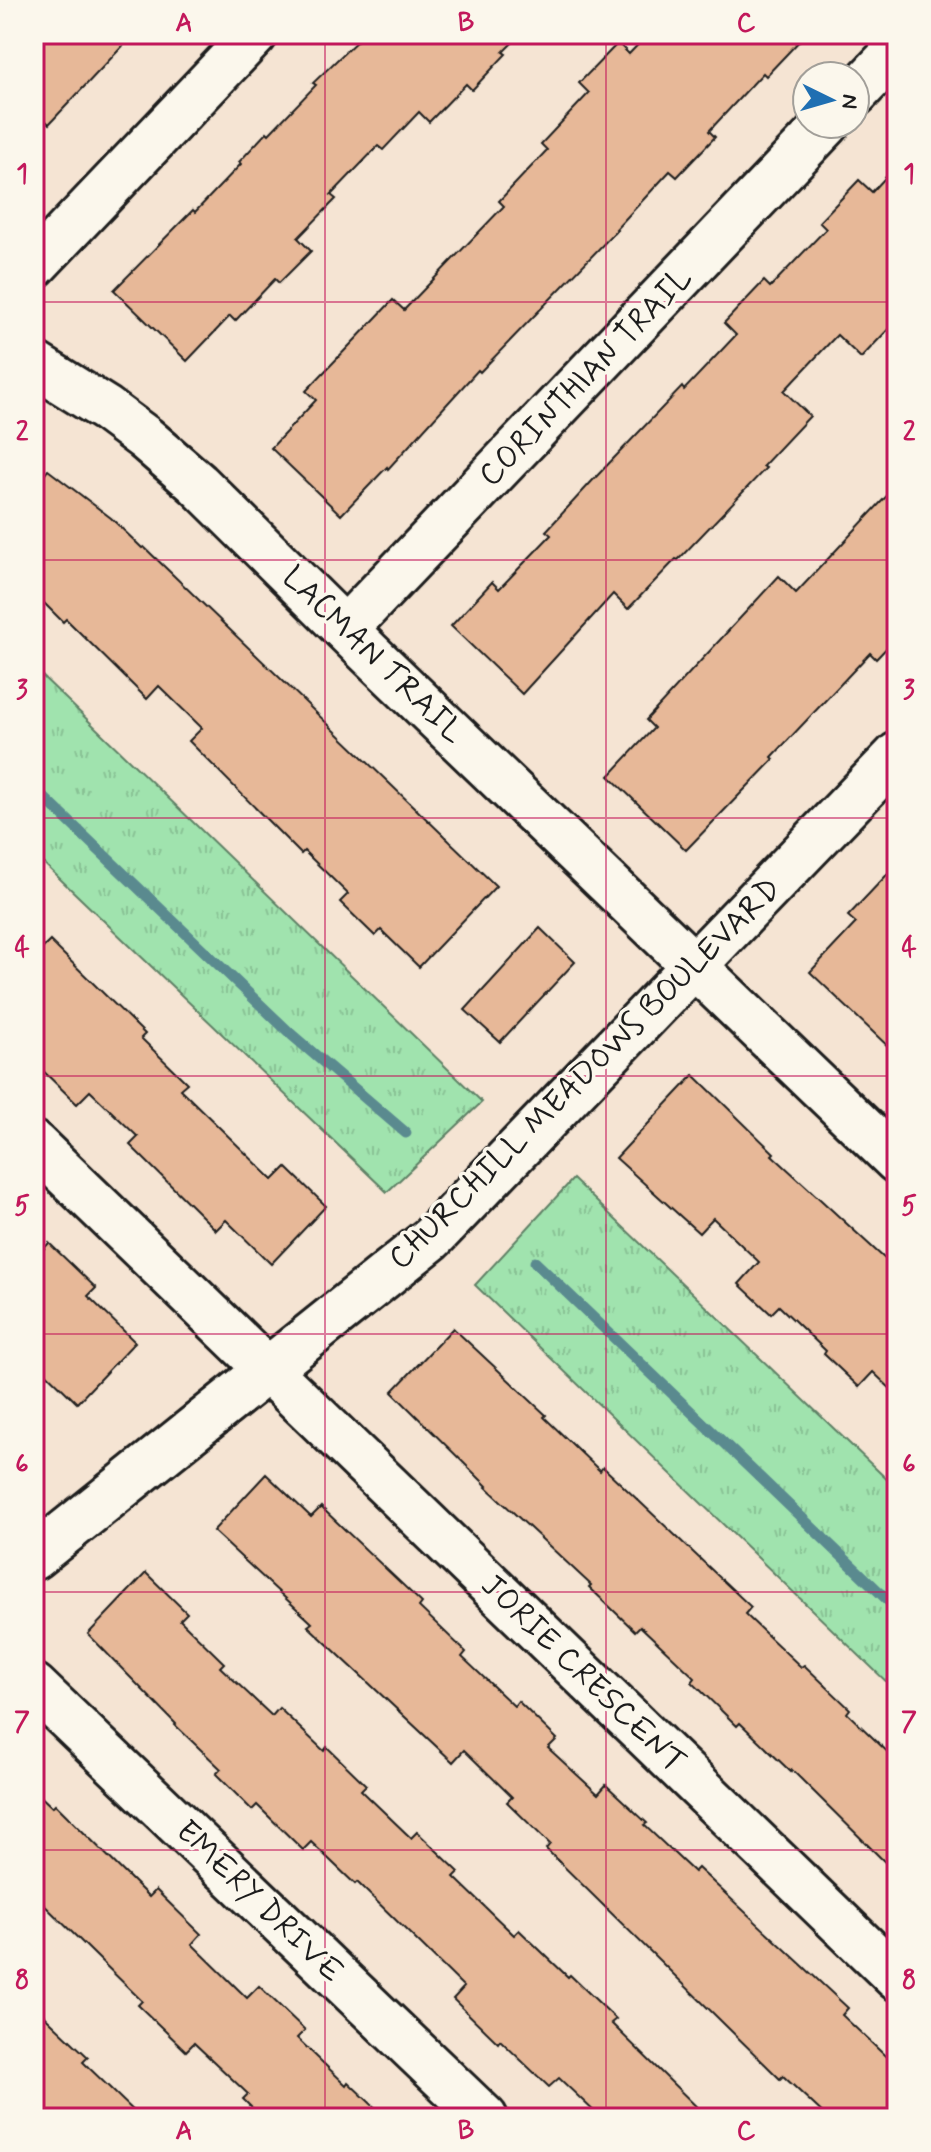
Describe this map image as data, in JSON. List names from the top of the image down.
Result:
{
  "streets": {
    "street": [
      "CORINTHIAN TRAIL",
      "LACMAN TRAIL",
      "CHURCHILL MEADOWS BOULEVARD",
      "JORIE CRESCENT",
      "EMERY DRIVE"
    ]
  },
  "crossings": [
    ["CORINTHIAN TRAIL", "LACMAN TRAIL"],
    ["LACMAN TRAIL", "CHURCHILL MEADOWS BOULEVARD"],
    ["CHURCHILL MEADOWS BOULEVARD", "JORIE CRESCENT"]
  ],
  "north": "right",
  "grid": {
    "columns": ["A", "B", "C"],
    "rows": [
      "1",
      "2",
      "3",
      "4",
      "5",
      "6",
      "7",
      "8"
    ]
  }
}
